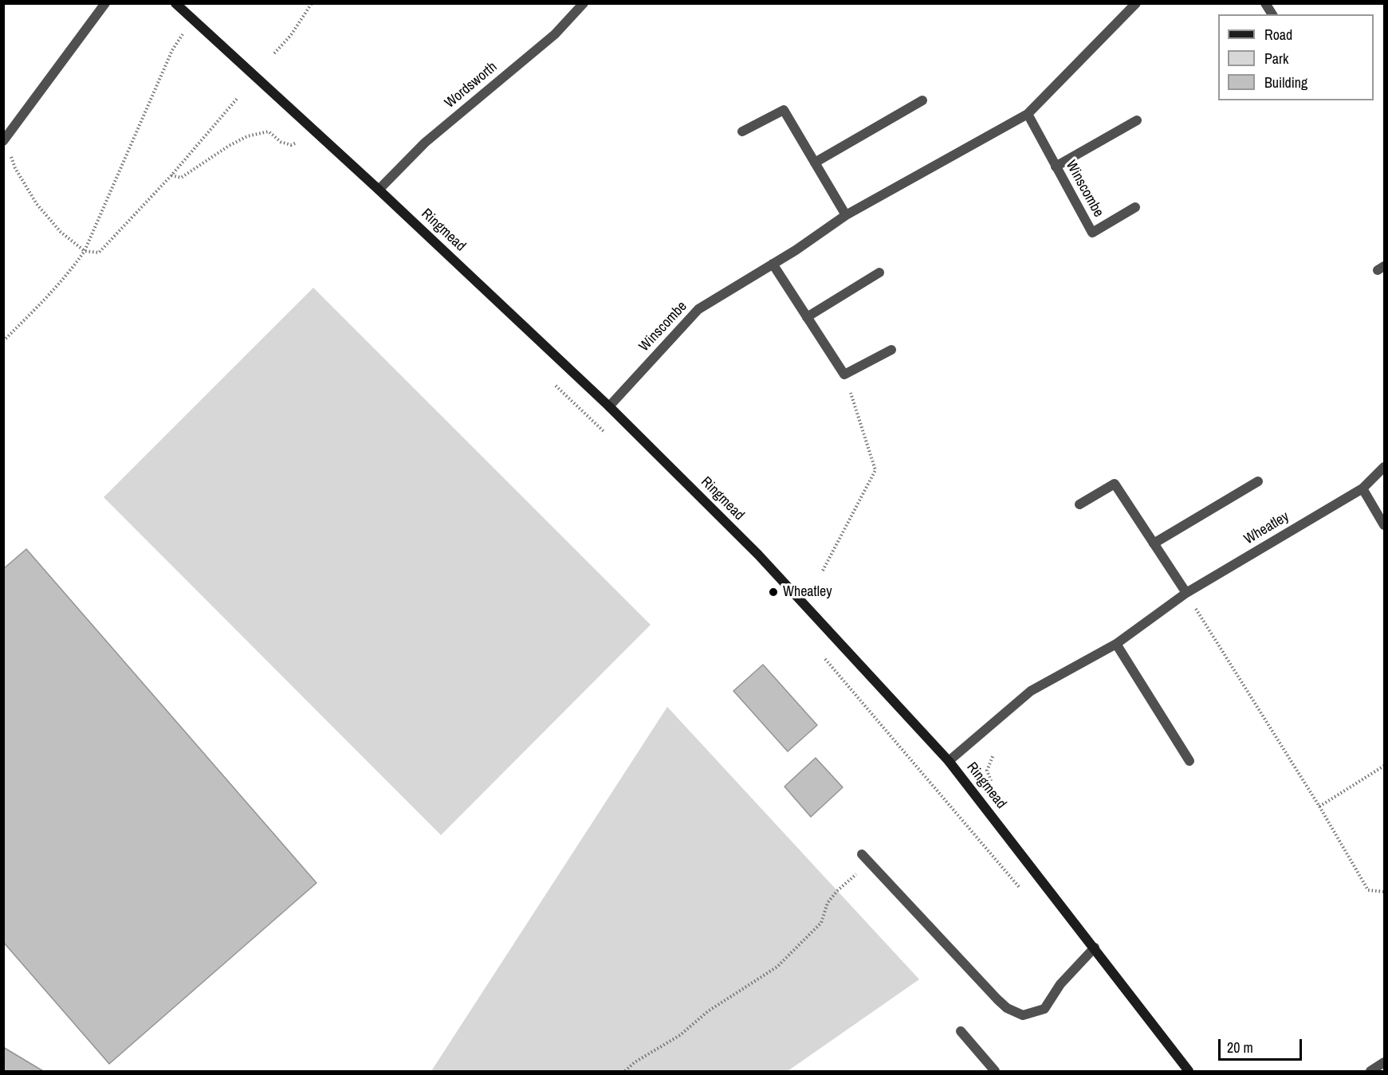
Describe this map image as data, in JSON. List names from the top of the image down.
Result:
{
  "streets": {
    "street": [
      "Wordsworth",
      "Winscombe",
      "Ringmead",
      "Wheatley"
    ]
  },
  "crossings": [
    ["Wordsworth", "Ringmead"],
    ["Winscombe", "Ringmead"],
    ["Ringmead", "Wheatley"]
  ],
  "places": ["Wheatley"],
  "legend": ["Road", "Park", "Building"],
  "scale_bar": "20 m"
}
